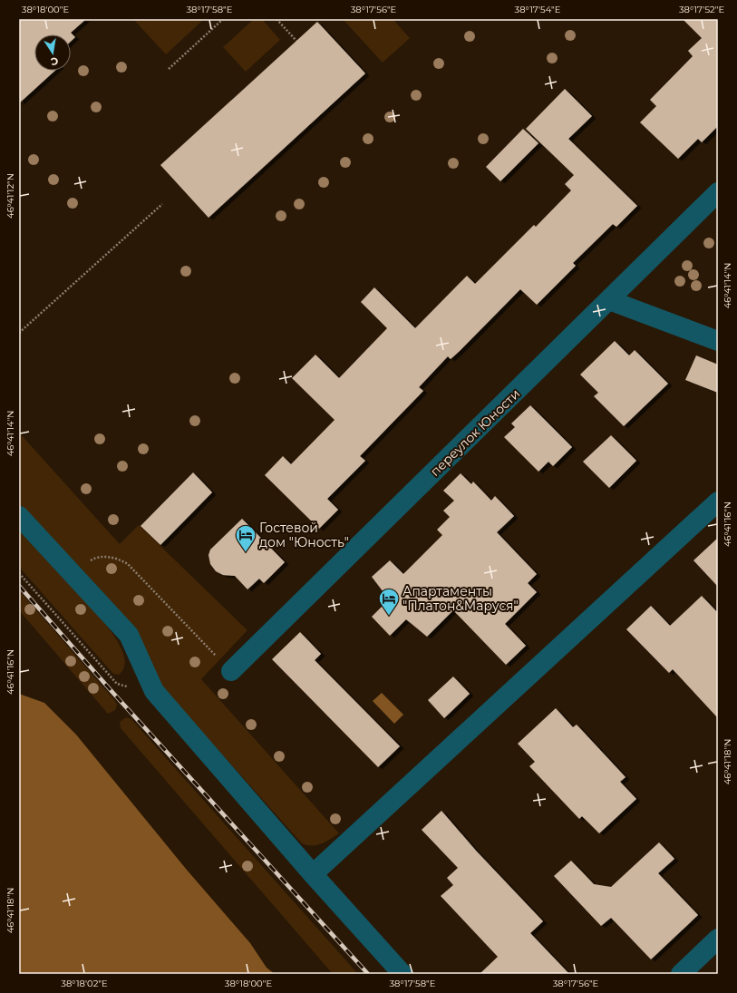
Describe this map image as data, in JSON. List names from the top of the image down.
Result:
{
  "streets": {
    "street": ["переулок Юности"]
  },
  "places": {
    "hotel": ["Гостевой дом \"Юность\"", "Апартаменты \"Платон&Маруся\""]
  },
  "north": "bottom",
  "coordinates": [
    "38°18'00\"E",
    "38°17'58\"E",
    "38°17'56\"E",
    "38°17'54\"E",
    "38°17'52\"E",
    "46°41'12\"N",
    "46°41'14\"N",
    "46°41'16\"N",
    "46°41'18\"N",
    "38°18'02\"E"
  ]
}
